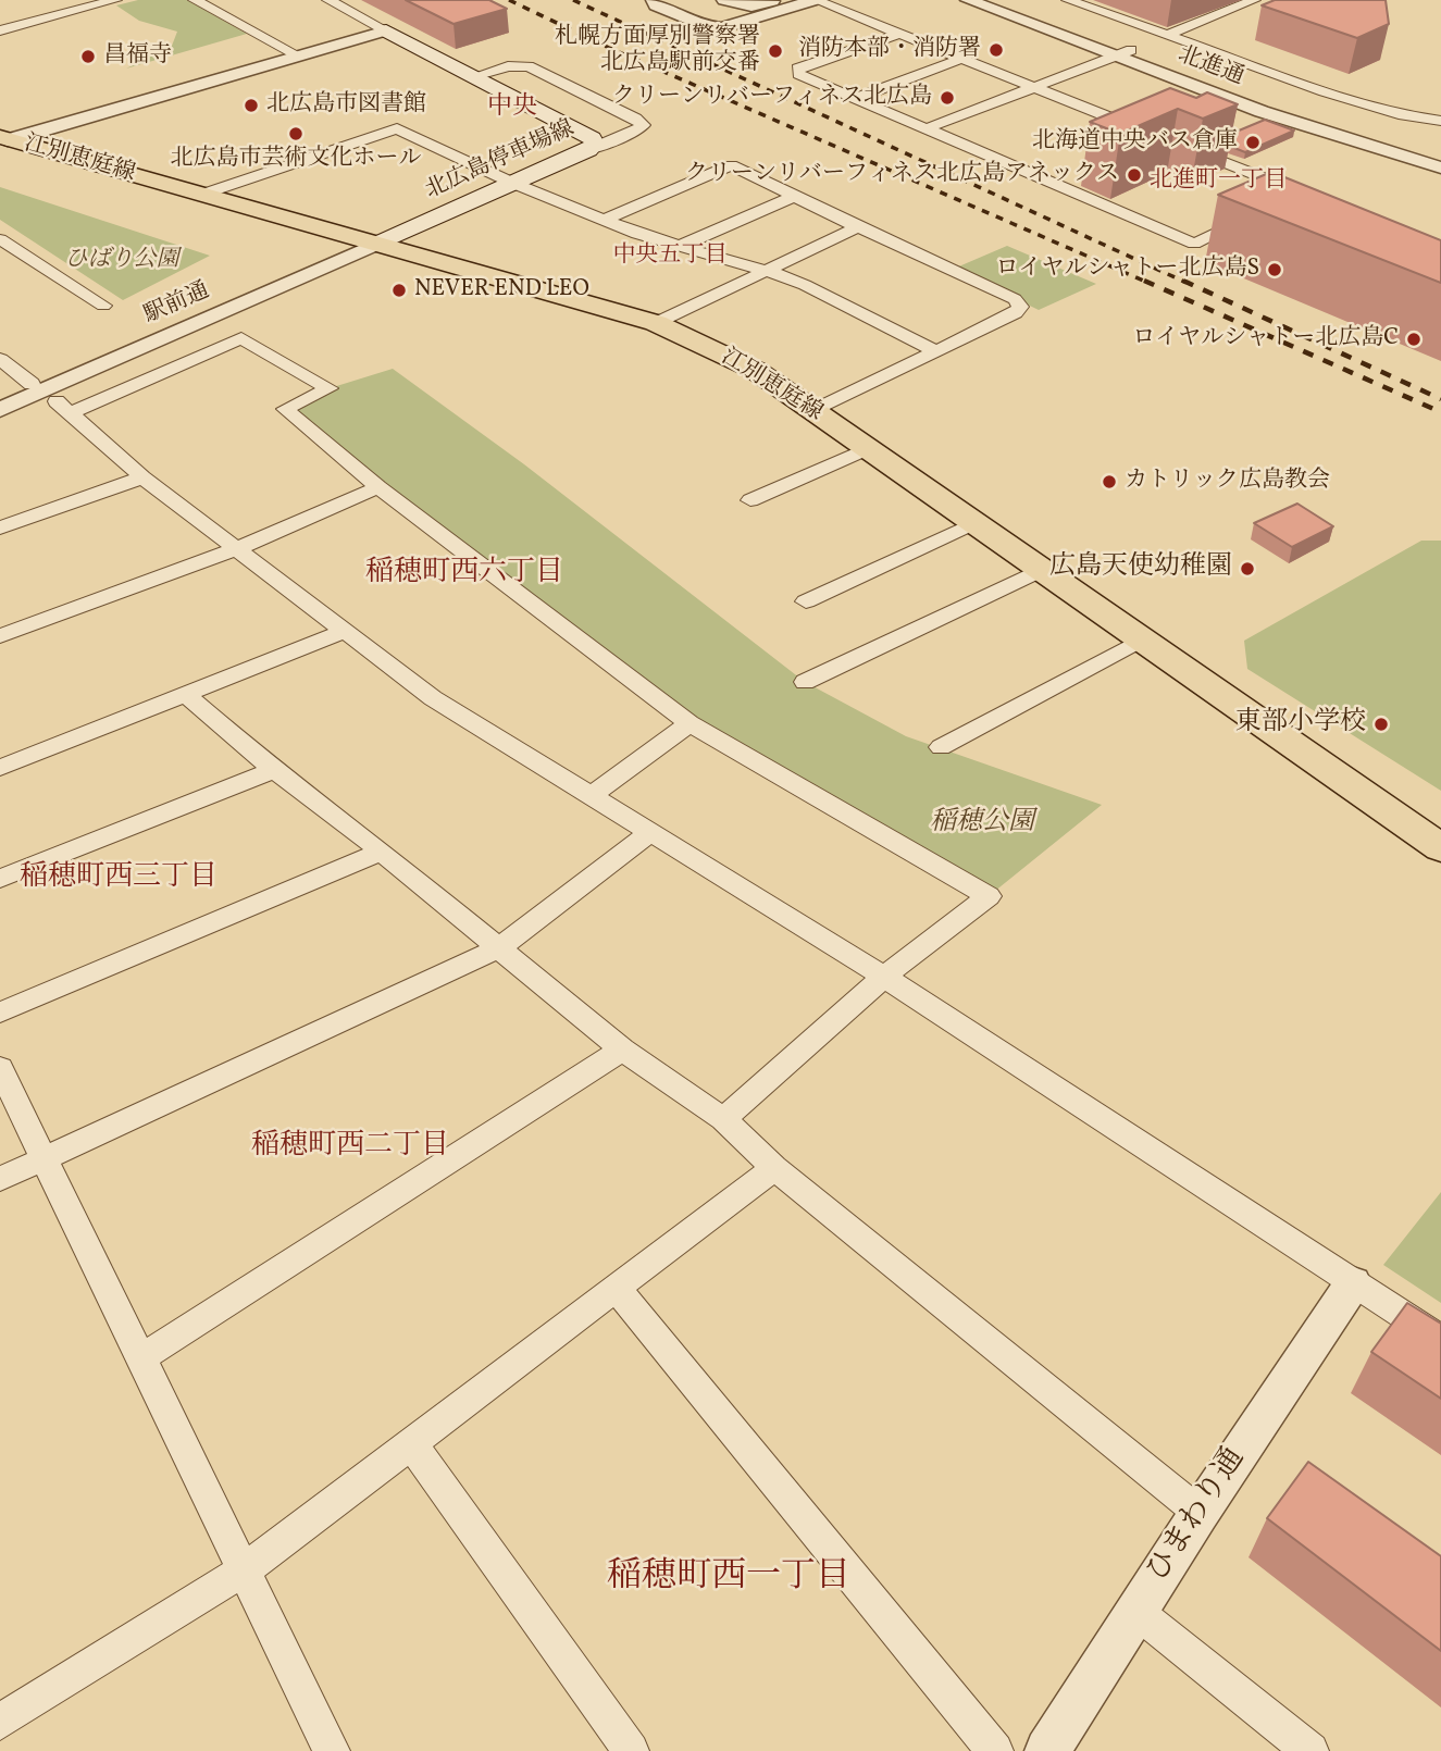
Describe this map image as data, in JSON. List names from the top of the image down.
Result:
{
  "streets": {
    "main road": ["江別恵庭線", "北広島停車場線"],
    "street": ["北進通", "駅前通", "ひまわり通"]
  },
  "crossings": [
    ["江別恵庭線", "北広島停車場線"],
    ["江別恵庭線", "駅前通"],
    ["北広島停車場線", "駅前通"]
  ],
  "districts": [
    "中央",
    "北進町一丁目",
    "中央五丁目",
    "稲穂町西六丁目",
    "稲穂町西三丁目",
    "稲穂町西二丁目",
    "稲穂町西一丁目"
  ],
  "parks": ["ひばり公園", "稲穂公園"],
  "places": [
    "消防本部・消防署",
    "札幌方面厚別警察署 北広島駅前交番",
    "昌福寺",
    "クリーンリバーフィネス北広島",
    "北広島市図書館",
    "北広島市芸術文化ホール",
    "北海道中央バス倉庫",
    "クリーンリバーフィネス北広島アネックス",
    "ロイヤルシャトー北広島S",
    "NEVER END LEO",
    "ロイヤルシャトー北広島C",
    "カトリック広島教会",
    "広島天使幼稚園",
    "東部小学校"
  ]
}
